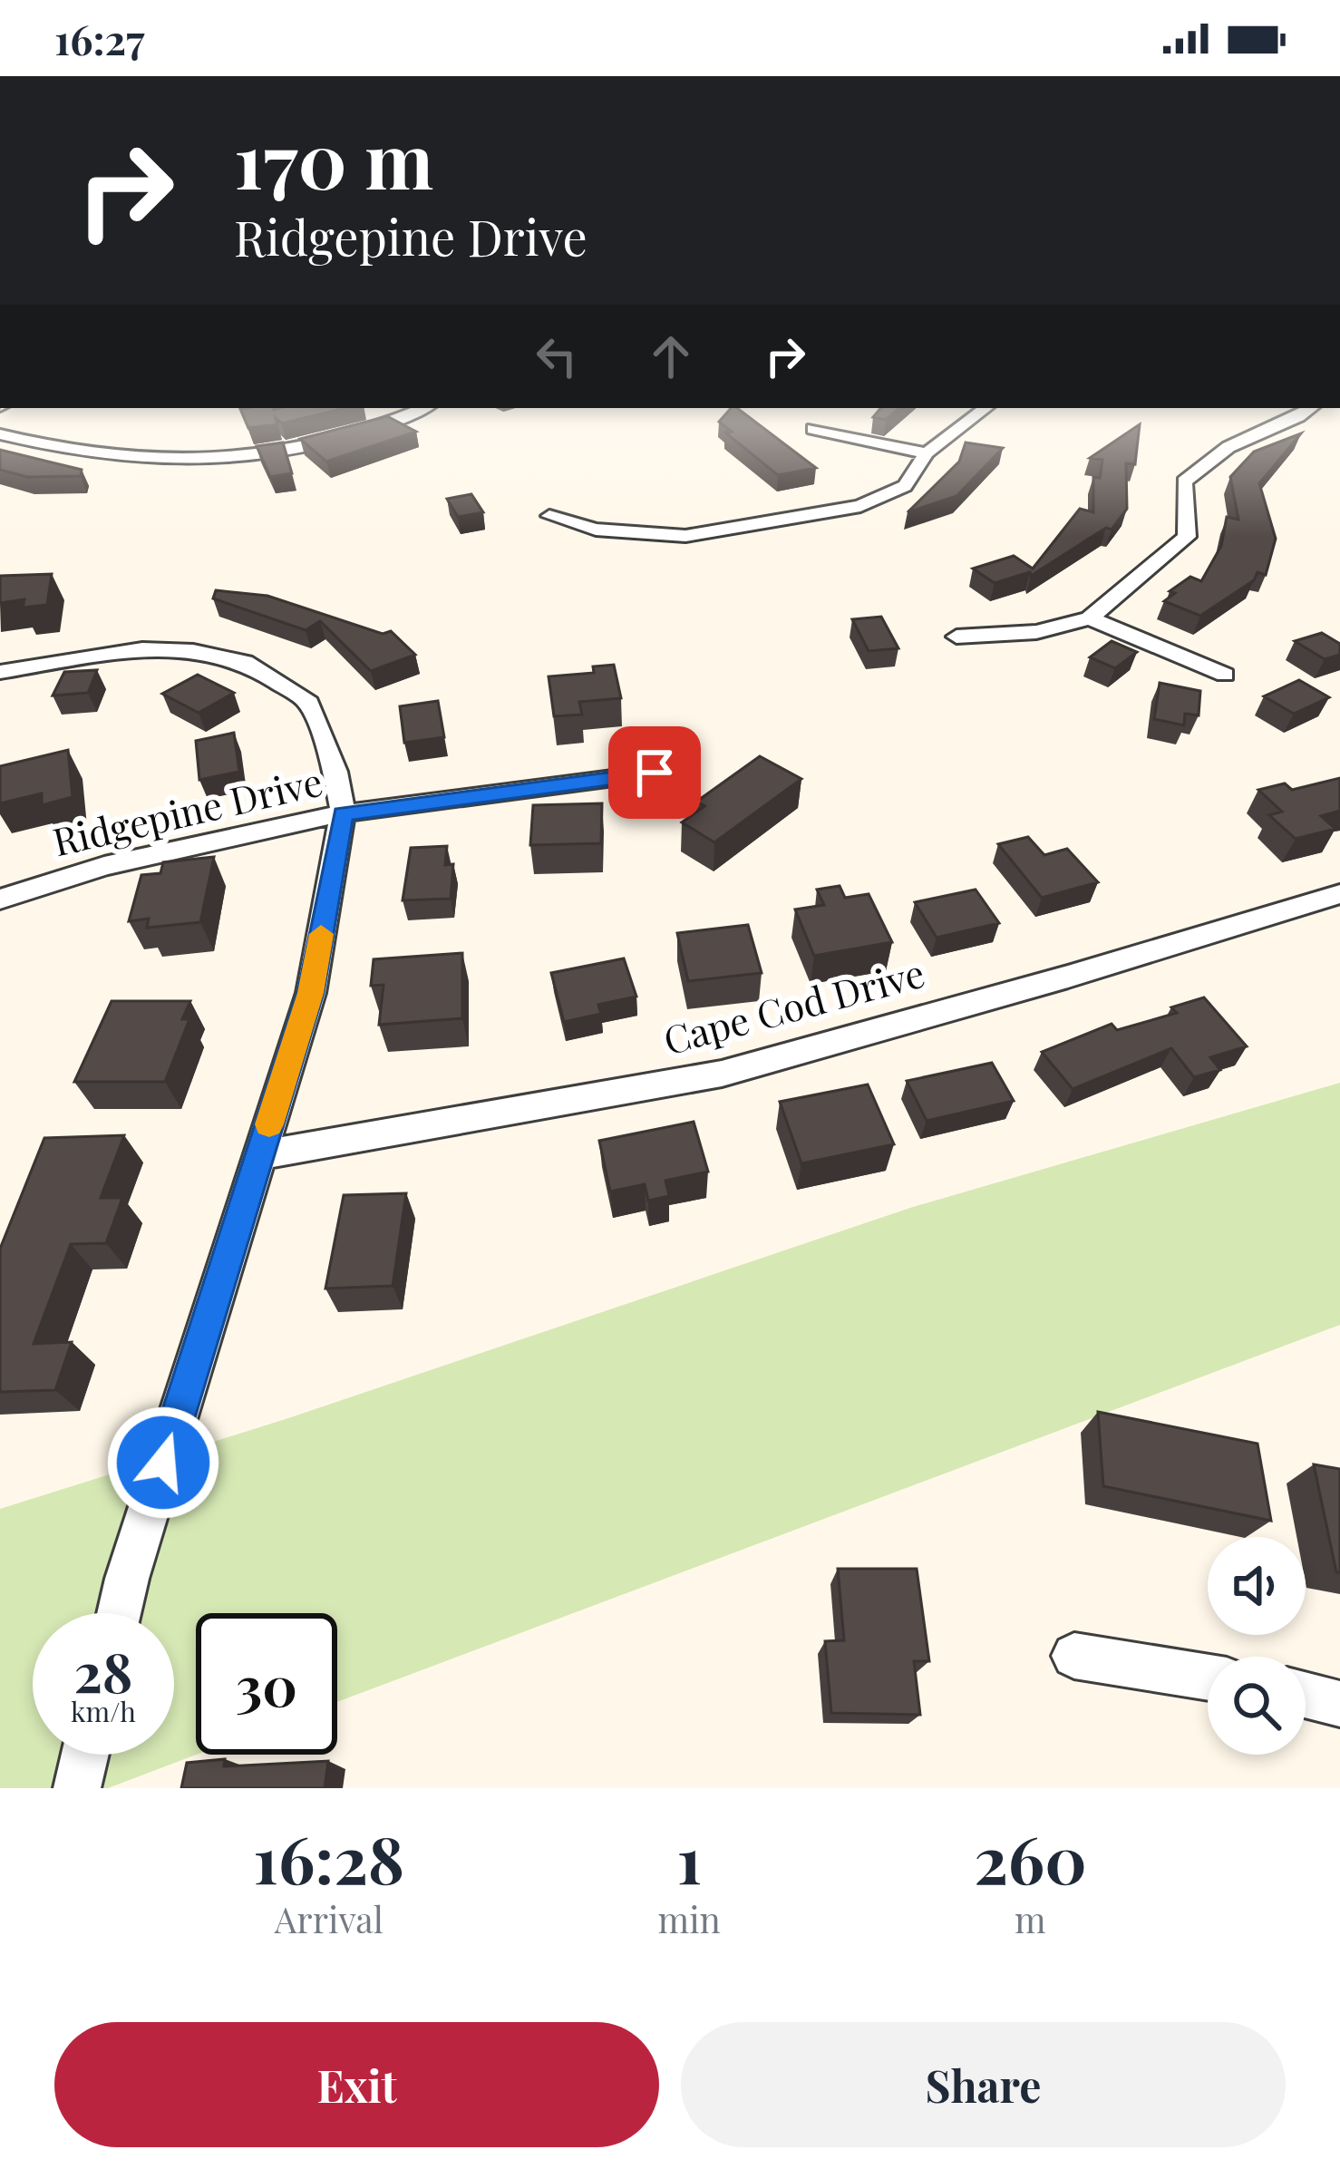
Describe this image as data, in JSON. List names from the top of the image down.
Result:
{
  "streets": {
    "street": ["Ridgepine Drive", "Cape Cod Drive"]
  },
  "page": {
    "status": "16:27",
    "turn": ["170 m", "Ridgepine Drive"],
    "speed": "28 km/h",
    "limit": "30",
    "eta": [
      "16:28",
      "Arrival",
      "1",
      "min",
      "260",
      "m"
    ],
    "buttons": ["Exit", "Share"]
  }
}
